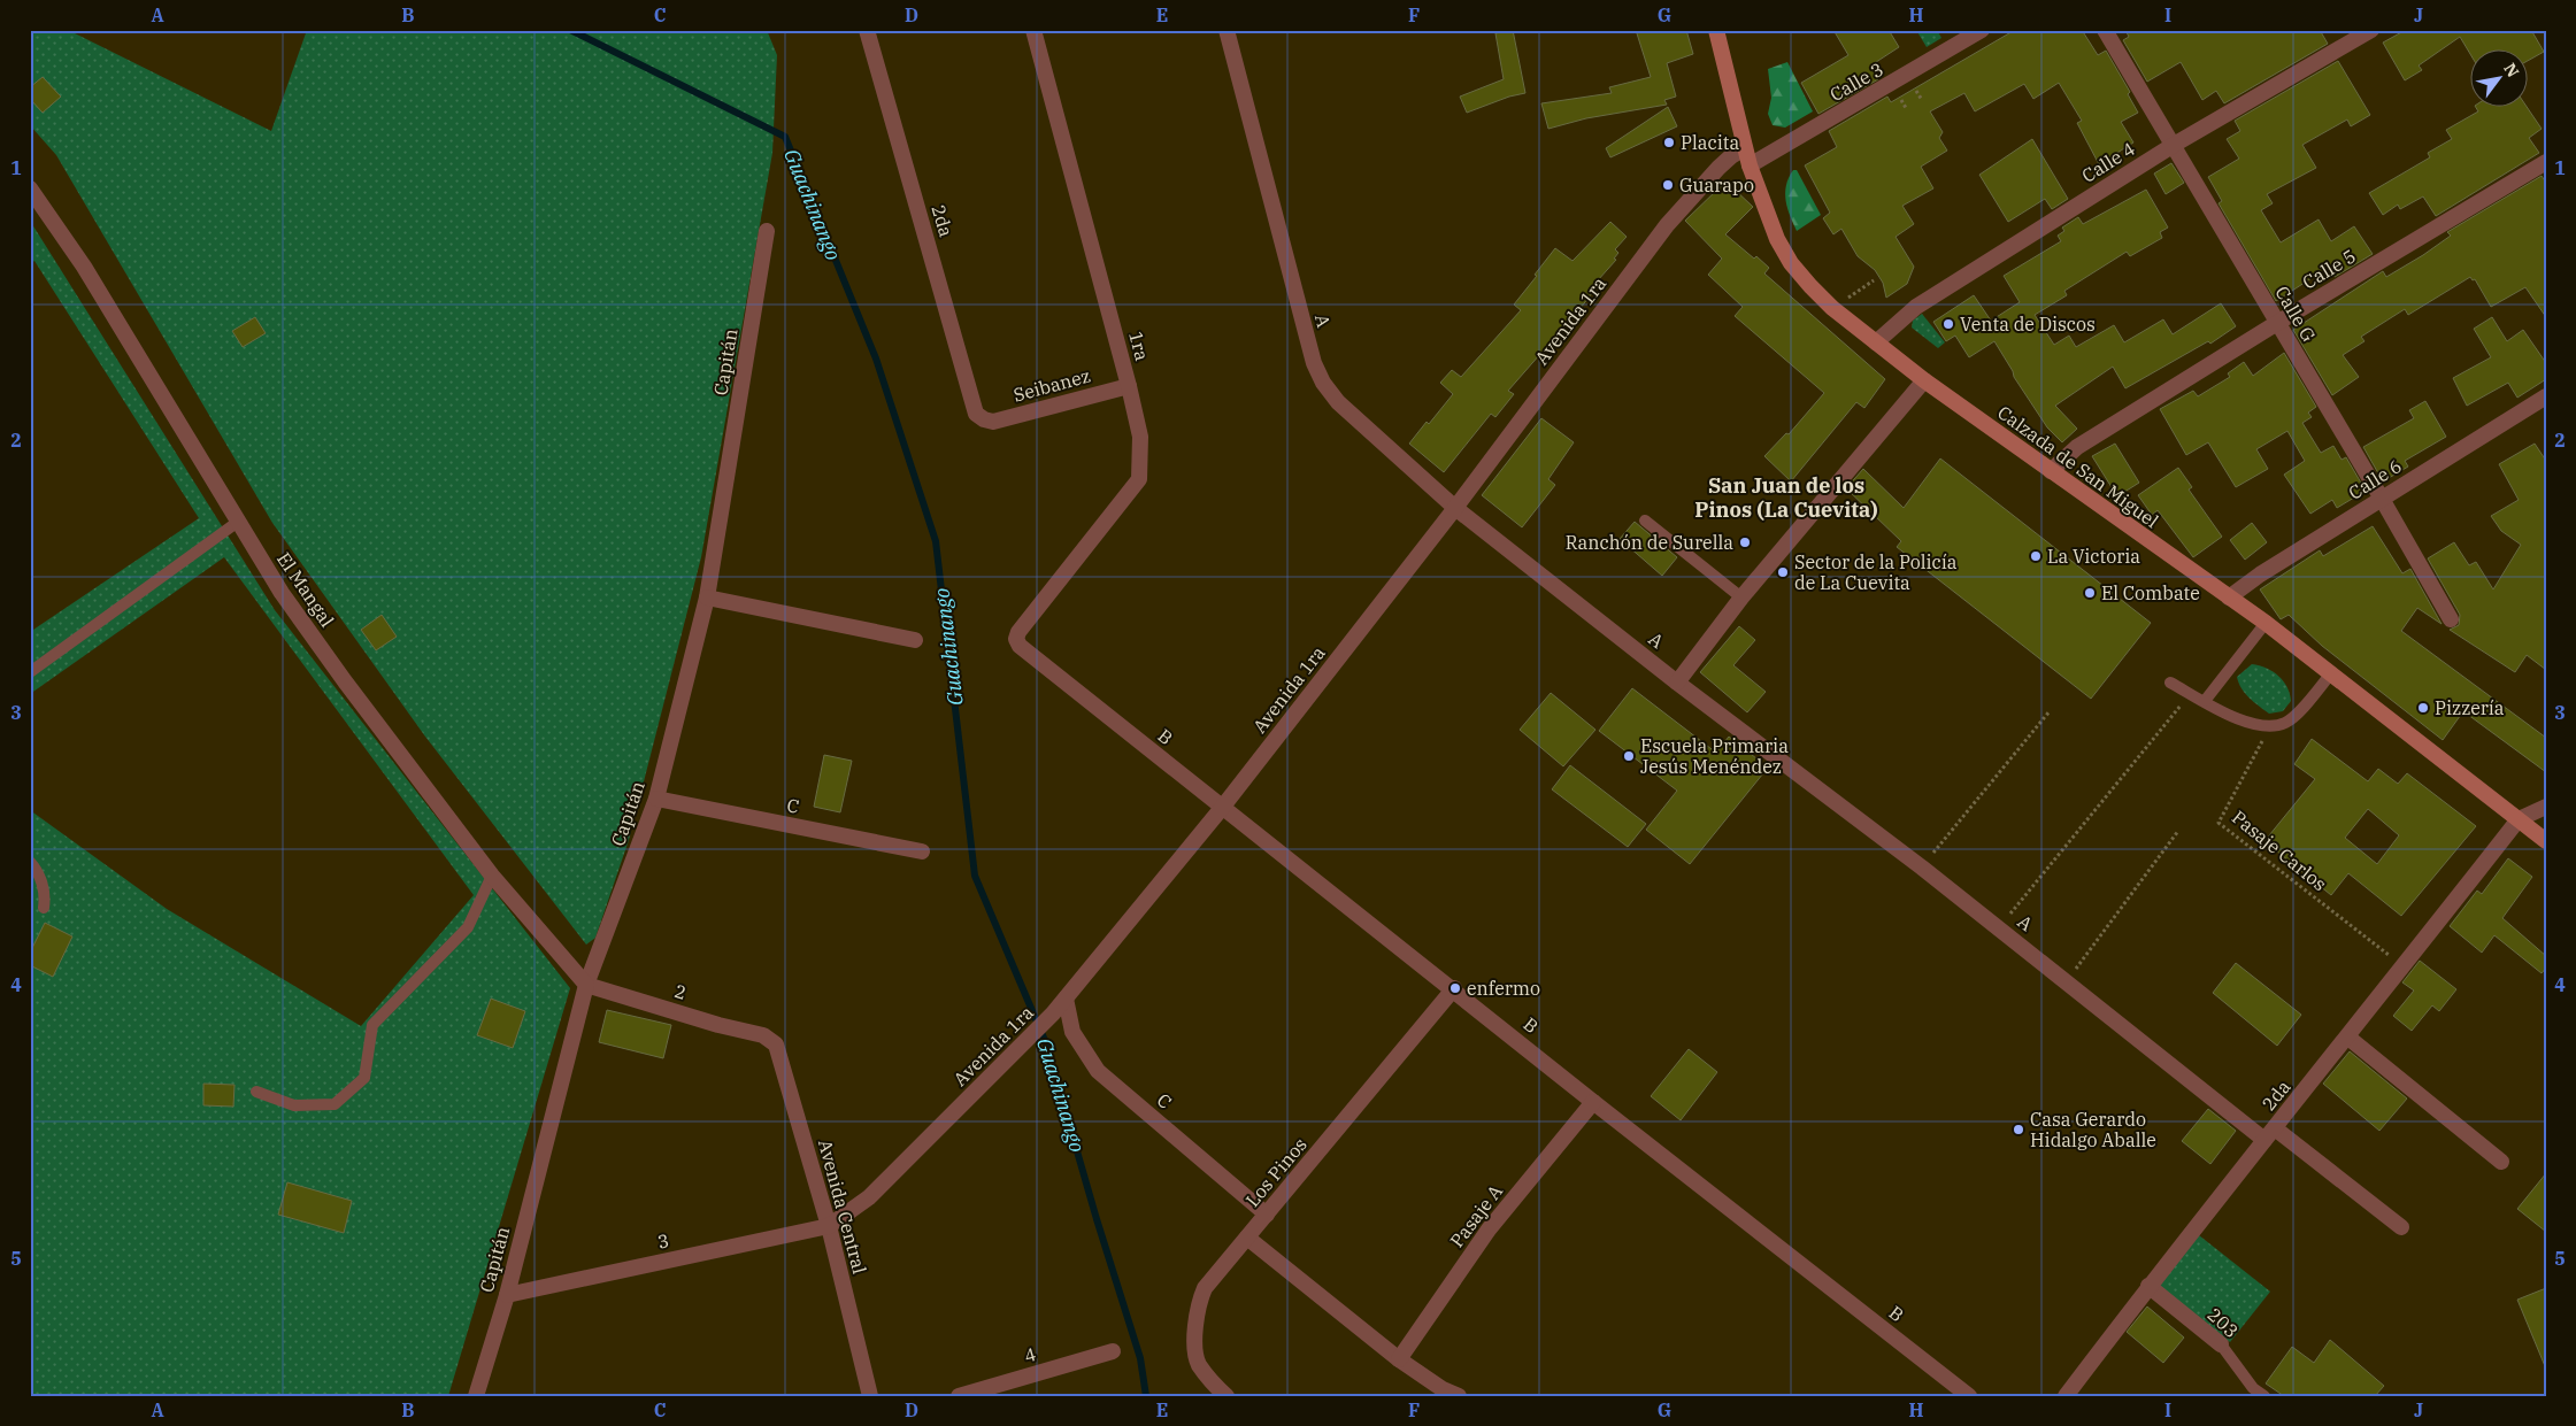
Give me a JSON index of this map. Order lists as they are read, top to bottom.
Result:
{
  "streets": {
    "main road": ["Calzada de San Miguel"],
    "street": [
      "Calle 3",
      "Calle 4",
      "2da",
      "Calle 5",
      "Calle G",
      "A",
      "Avenida 1ra",
      "1ra",
      "Capitán",
      "Seibanez",
      "Calle 6",
      "El Mangal",
      "B",
      "C",
      "2",
      "Los Pinos",
      "Avenida Central",
      "Pasaje A",
      "3",
      "203",
      "4"
    ],
    "path": ["Pasaje Carlos"]
  },
  "crossings": [
    ["Calle 3", "Calzada de San Miguel"],
    ["Calle 4", "Calle G"],
    ["Calle 4", "Calzada de San Miguel"],
    ["2da", "A"],
    ["2da", "Seibanez"],
    ["2da", "Calzada de San Miguel"],
    ["2da", "Pasaje Carlos"],
    ["2da", "203"],
    ["Calle 5", "Calle G"],
    ["Calle 5", "Calzada de San Miguel"],
    ["Calle G", "Calle 6"],
    ["A", "Avenida 1ra"],
    ["Avenida 1ra", "Calzada de San Miguel"],
    ["Avenida 1ra", "B"],
    ["Avenida 1ra", "C"],
    ["Avenida 1ra", "Avenida Central"],
    ["Avenida 1ra", "3"],
    ["1ra", "Seibanez"],
    ["1ra", "B"],
    ["Capitán", "El Mangal"],
    ["Capitán", "C"],
    ["Capitán", "2"],
    ["Capitán", "3"],
    ["Calzada de San Miguel", "Calle 6"],
    ["El Mangal", "2"],
    ["B", "Los Pinos"],
    ["B", "Pasaje A"],
    ["C", "Los Pinos"],
    ["2", "Avenida Central"],
    ["Avenida Central", "3"]
  ],
  "districts": ["San Juan de los Pinos (La Cuevita)"],
  "water": ["Guachinango"],
  "places": [
    "Placita",
    "Guarapo",
    "Venta de Discos",
    "Ranchón de Surella",
    "La Victoria",
    "Sector de la Policía de La Cuevita",
    "El Combate",
    "Pizzería",
    "Escuela Primaria Jesús Menéndez",
    "enfermo",
    "Casa Gerardo Hidalgo Aballe"
  ],
  "north": "top right",
  "grid": {
    "columns": [
      "A",
      "B",
      "C",
      "D",
      "E",
      "F",
      "G",
      "H",
      "I",
      "J"
    ],
    "rows": [
      "1",
      "2",
      "3",
      "4",
      "5"
    ]
  }
}
